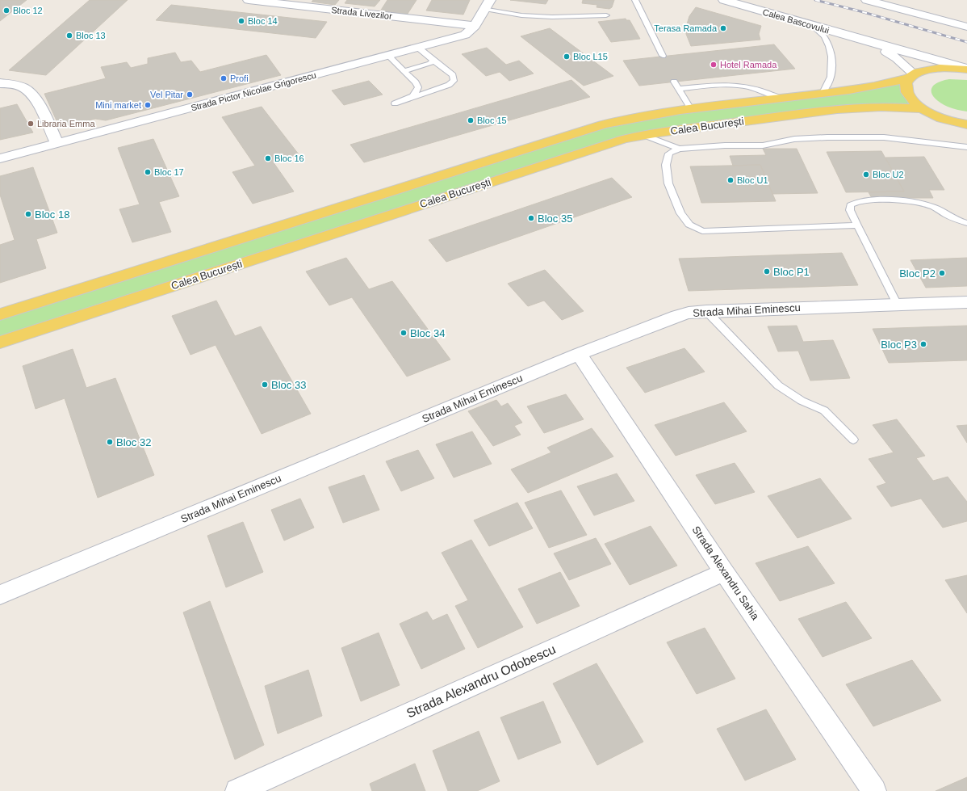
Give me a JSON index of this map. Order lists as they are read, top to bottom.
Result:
{
  "streets": {
    "main road": ["Calea București"],
    "street": [
      "Strada Livezilor",
      "Calea Bascovului",
      "Strada Pictor Nicolae Grigorescu",
      "Strada Mihai Eminescu",
      "Strada Alexandru Sahia",
      "Strada Alexandru Odobescu"
    ]
  },
  "crossings": [
    ["Strada Livezilor", "Strada Pictor Nicolae Grigorescu"],
    ["Calea Bascovului", "Calea București"],
    ["Strada Mihai Eminescu", "Strada Alexandru Sahia"],
    ["Strada Alexandru Sahia", "Strada Alexandru Odobescu"]
  ],
  "places": [
    "Bloc 12",
    "Bloc 14",
    "Terasa Ramada",
    "Bloc 13",
    "Bloc L15",
    "Hotel Ramada",
    "Profi",
    "Vel Pitar",
    "Mini market",
    "Bloc 15",
    "Libraria Emma",
    "Bloc 16",
    "Bloc 17",
    "Bloc U2",
    "Bloc U1",
    "Bloc 18",
    "Bloc 35",
    "Bloc P1",
    "Bloc P2",
    "Bloc 34",
    "Bloc P3",
    "Bloc 33",
    "Bloc 32"
  ]
}
